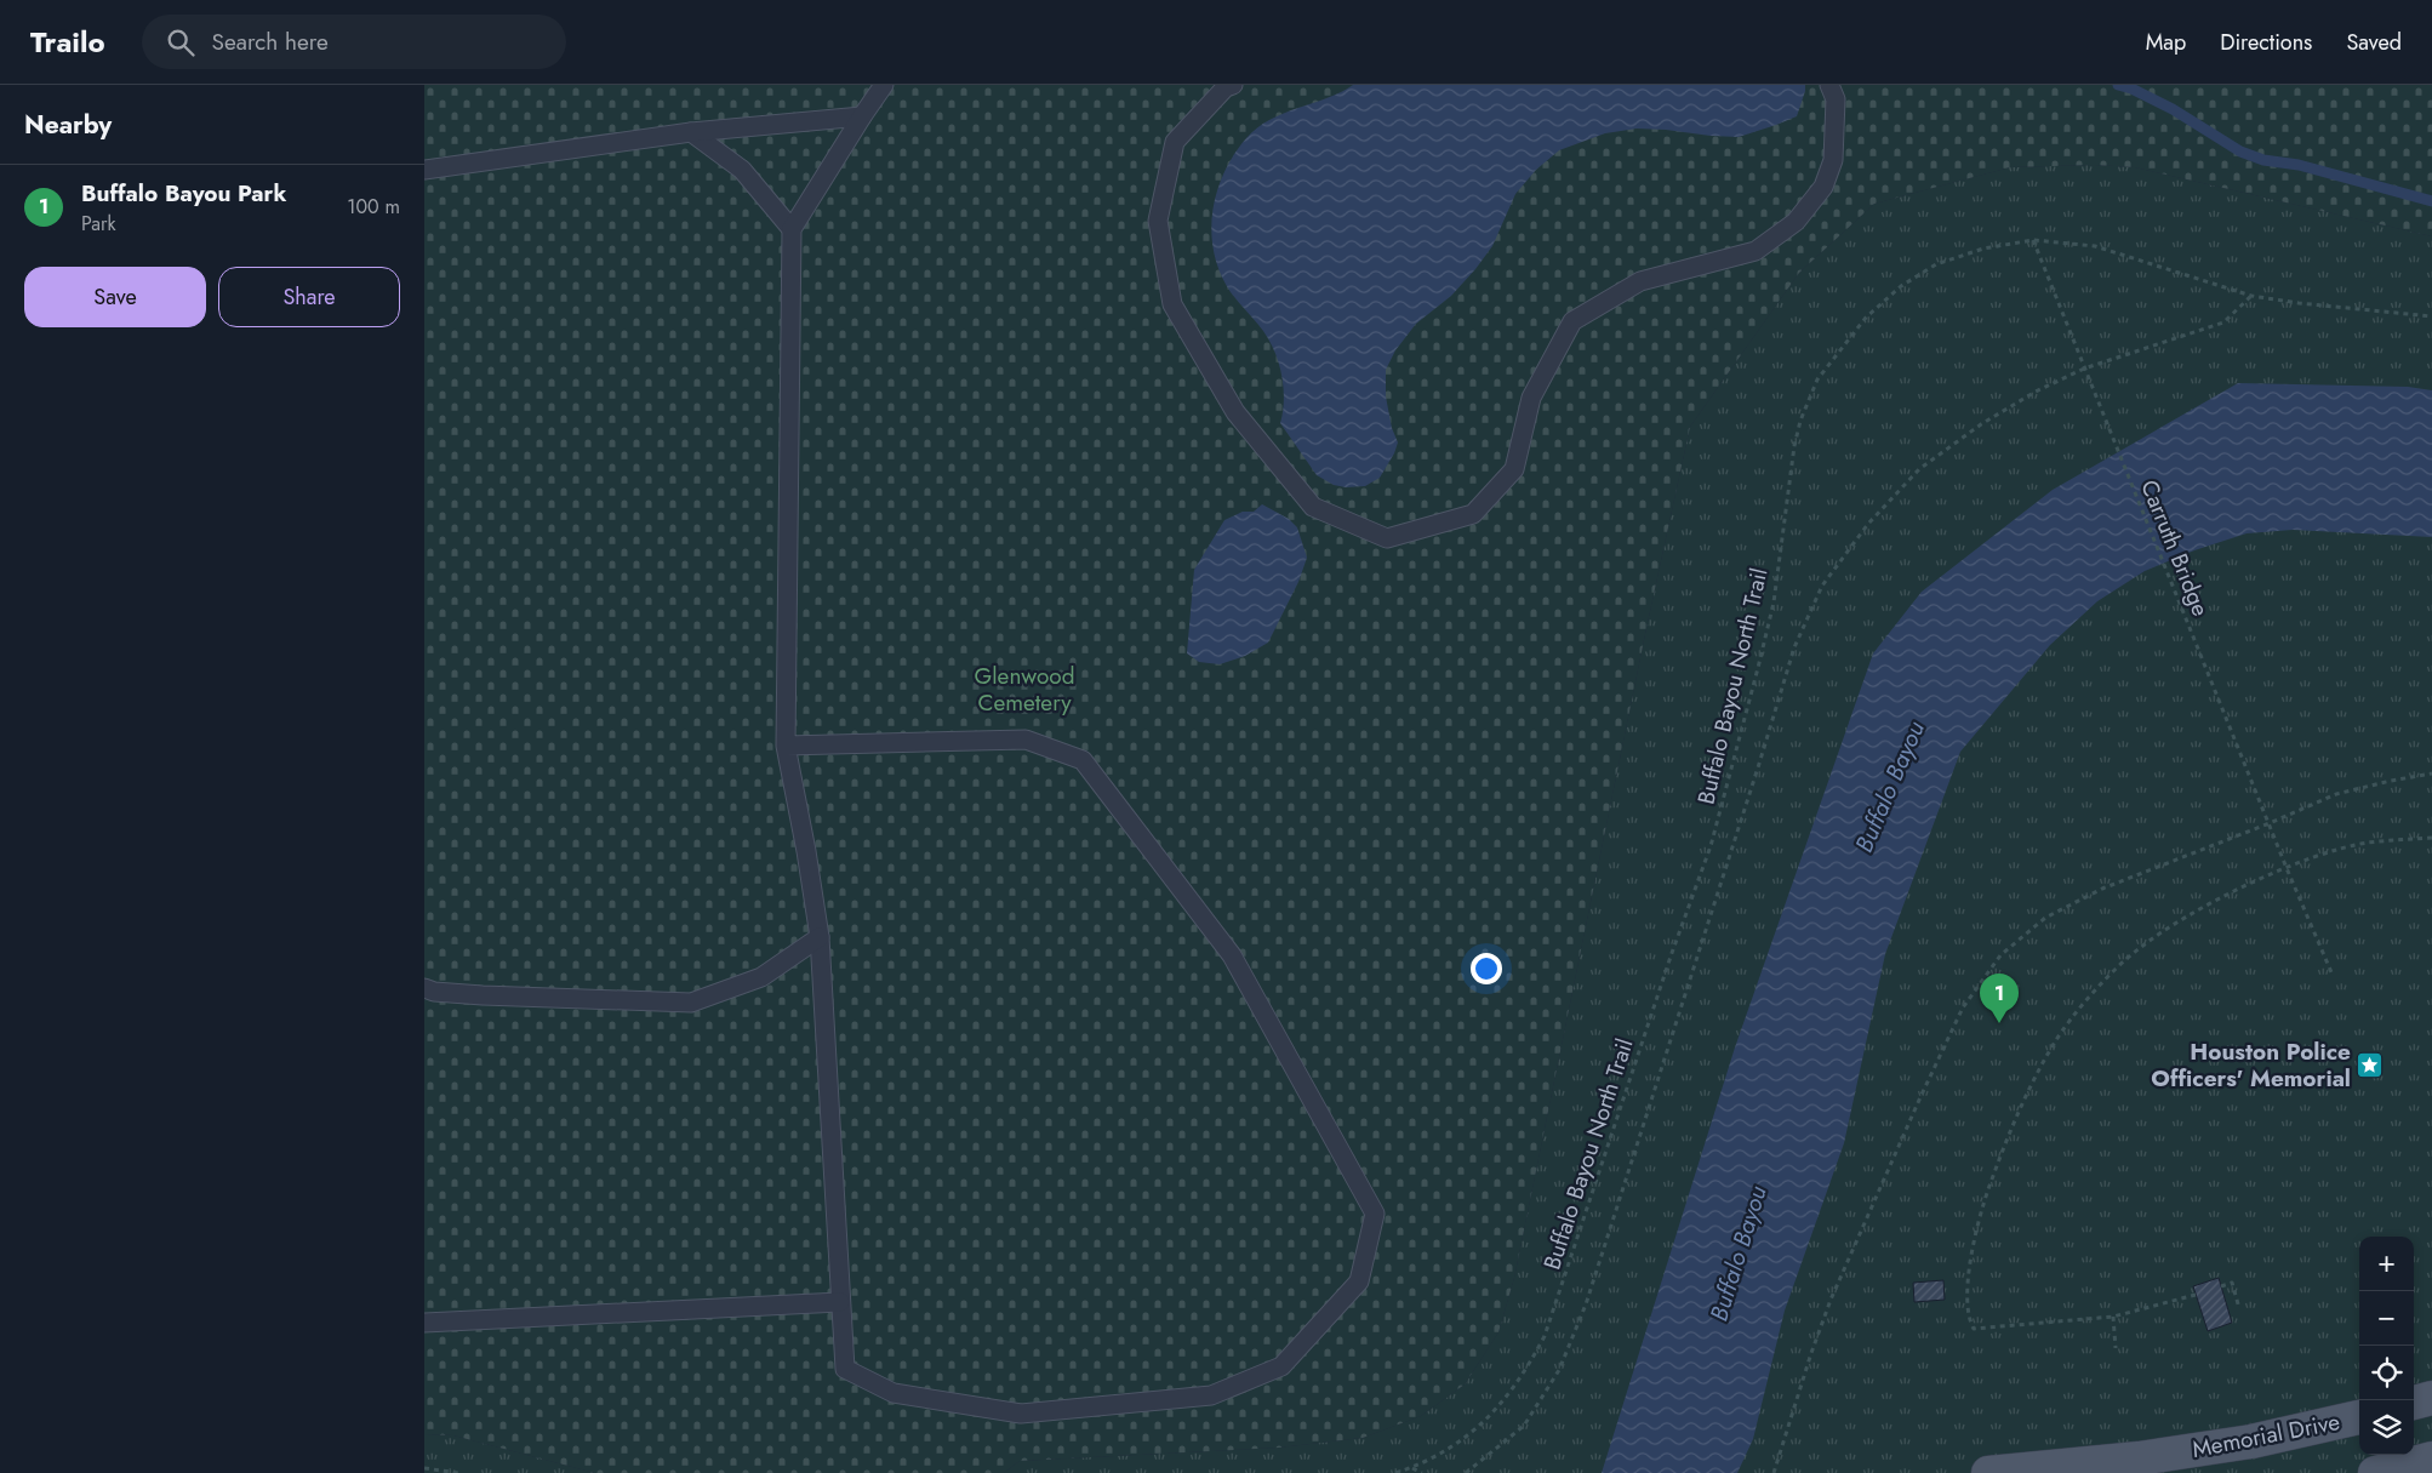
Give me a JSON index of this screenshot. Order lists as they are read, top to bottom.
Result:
{
  "streets": {
    "main road": ["Memorial Drive"],
    "path": ["Carruth Bridge", "Buffalo Bayou North Trail"]
  },
  "crossings": [
    ["Carruth Bridge", "Buffalo Bayou North Trail"]
  ],
  "water": ["Buffalo Bayou"],
  "parks": ["Glenwood Cemetery"],
  "places": {
    "place": ["Houston Police Officers' Memorial"]
  },
  "page": {
    "header": "Trailo",
    "search": "Search here",
    "nav": ["Map", "Directions", "Saved"],
    "heading": "Nearby",
    "list": [
      {
        "mark": "1",
        "name": "Buffalo Bayou Park",
        "note": "Park",
        "value": "100 m"
      }
    ],
    "buttons": ["Save", "Share"],
    "pins": "1",
    "map_buttons": ["+", "−"]
  }
}
